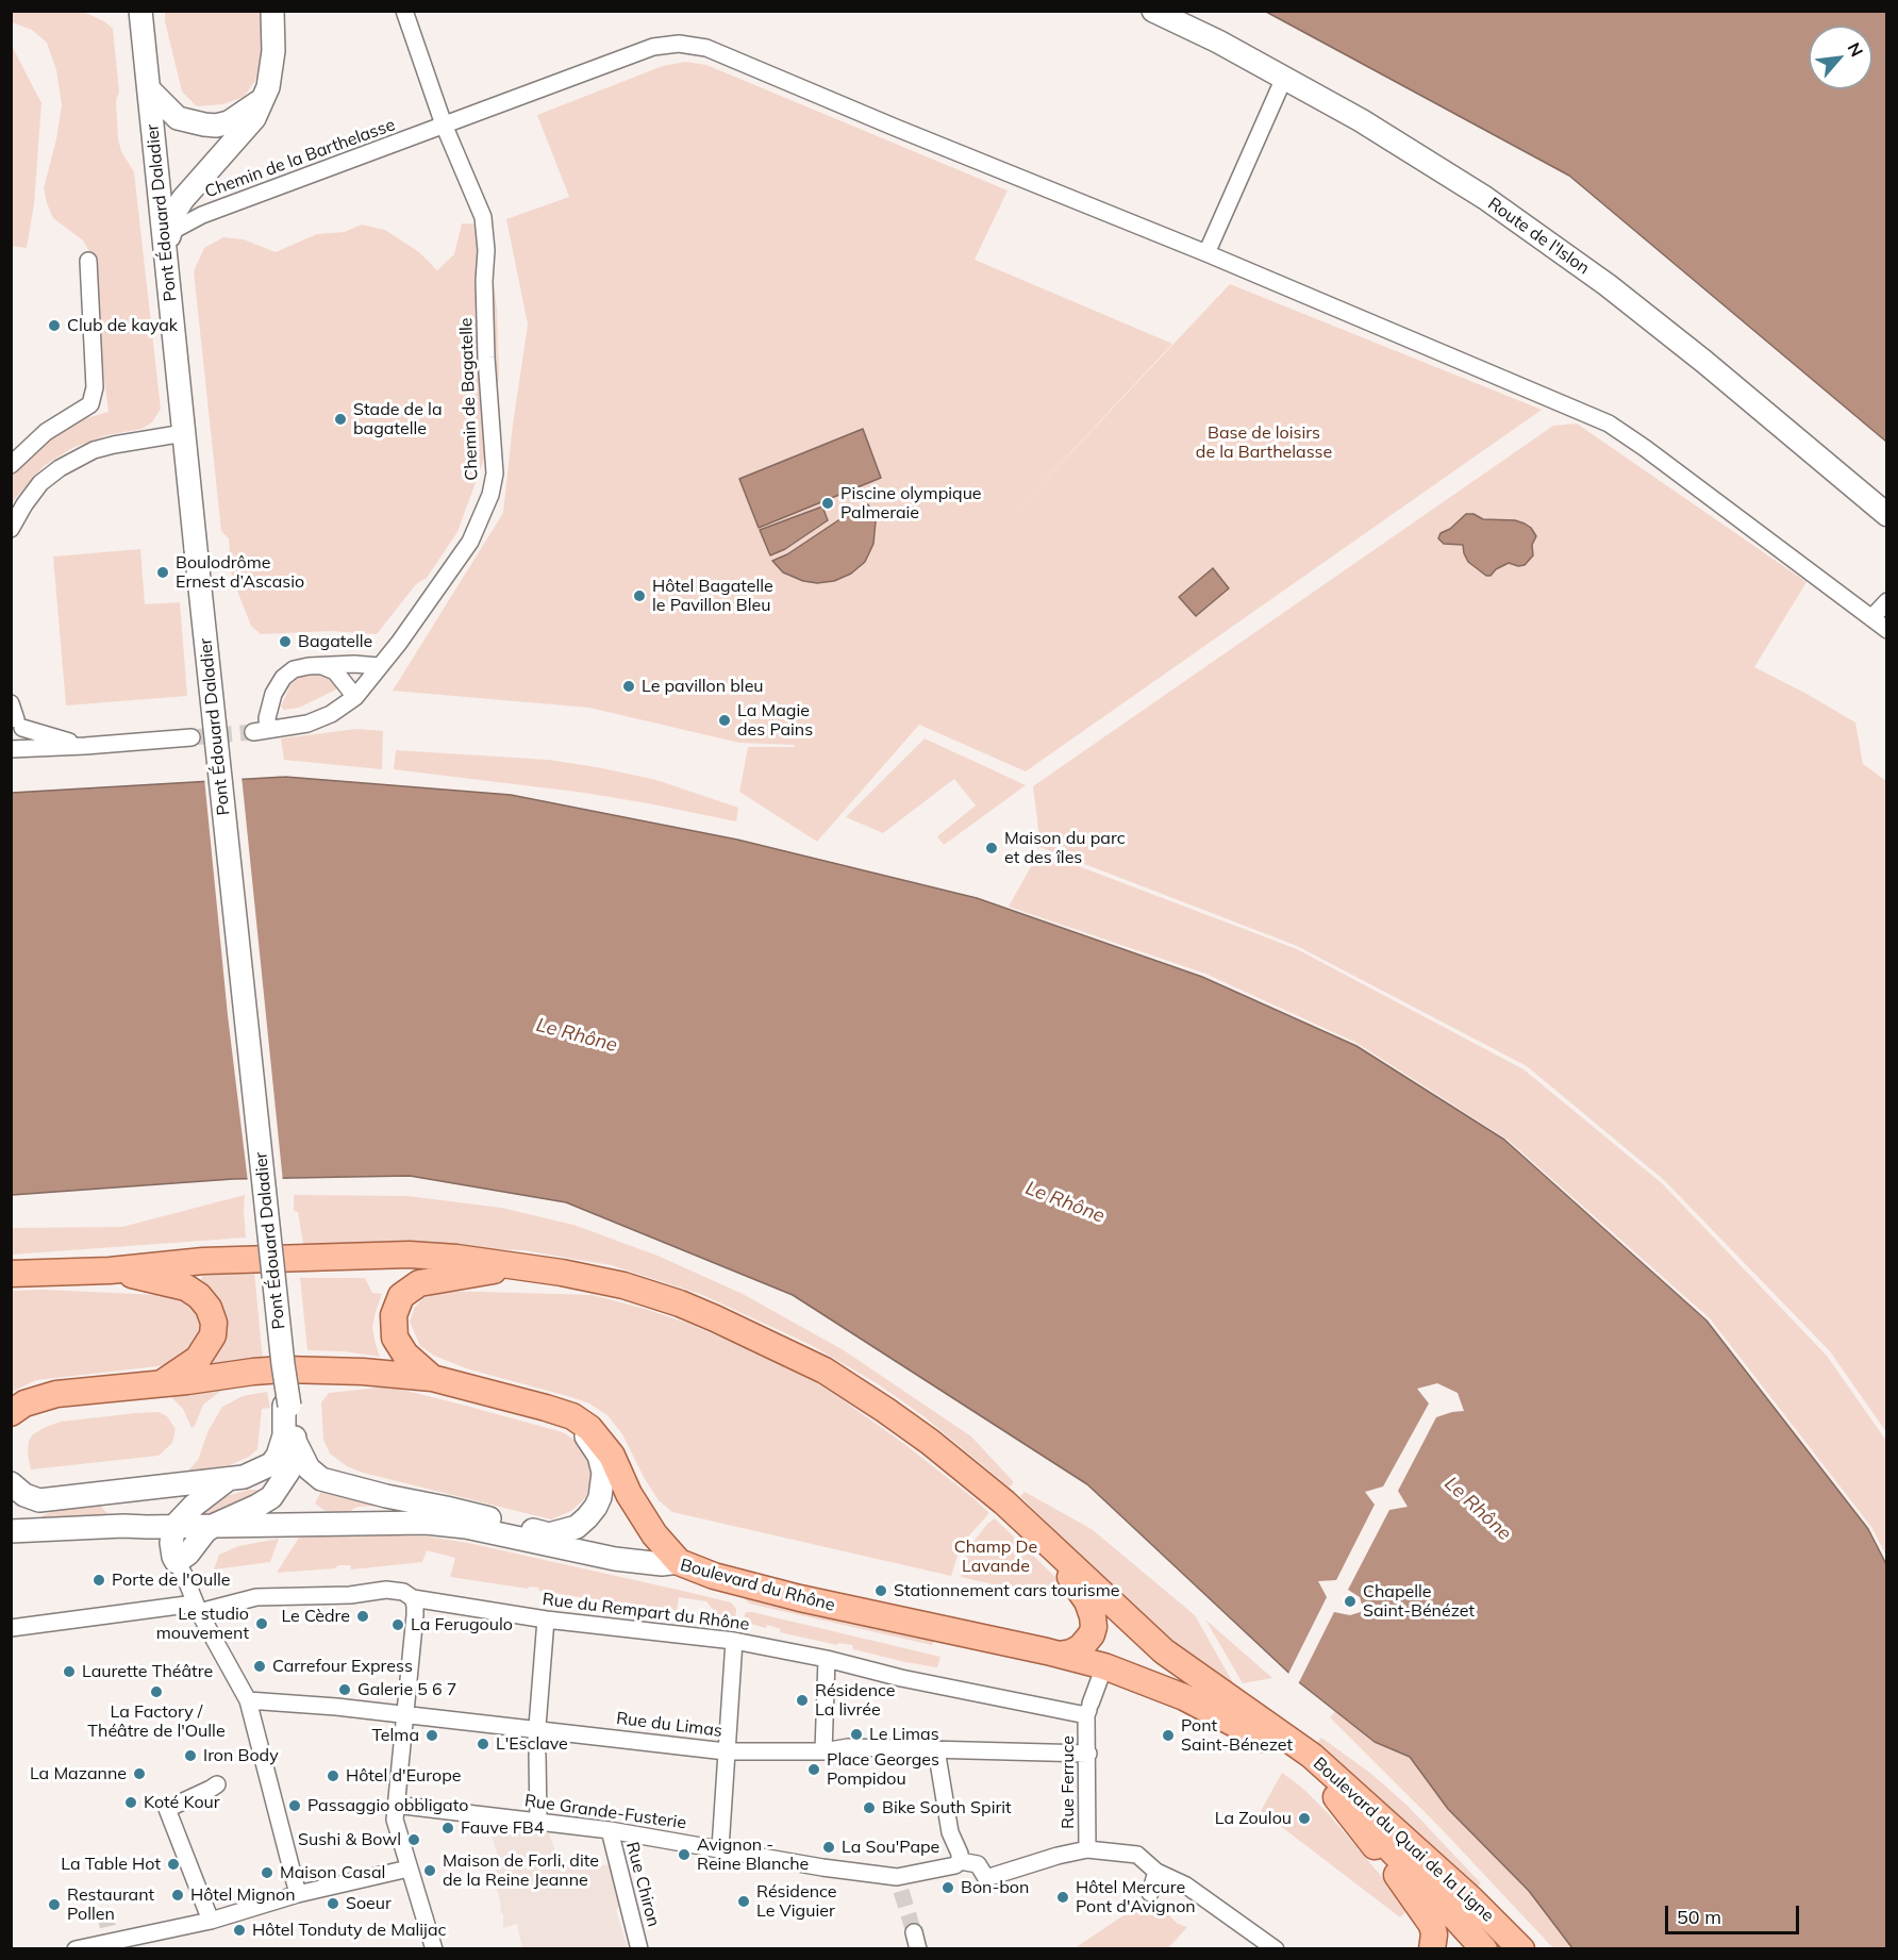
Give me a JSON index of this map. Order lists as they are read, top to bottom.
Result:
{
  "streets": {
    "main road": [
      "Pont Édouard Daladier",
      "Route de l'Islon",
      "Boulevard du Rhône",
      "Boulevard du Quai de la Ligne"
    ],
    "street": [
      "Chemin de la Barthelasse",
      "Chemin de Bagatelle",
      "Rue du Rempart du Rhône",
      "Rue du Limas",
      "Rue Ferruce",
      "Rue Grande-Fusterie",
      "Rue Chiron"
    ]
  },
  "crossings": [
    ["Chemin de la Barthelasse", "Pont Édouard Daladier"],
    ["Chemin de la Barthelasse", "Chemin de Bagatelle"],
    ["Pont Édouard Daladier", "Boulevard du Rhône"],
    ["Boulevard du Rhône", "Boulevard du Quai de la Ligne"],
    ["Rue du Rempart du Rhône", "Rue Ferruce"],
    ["Rue du Limas", "Rue Ferruce"],
    ["Rue Ferruce", "Rue Grande-Fusterie"],
    ["Rue Grande-Fusterie", "Rue Chiron"]
  ],
  "water": ["Le Rhône"],
  "parks": ["Base de loisirs de la Barthelasse", "Champ De Lavande"],
  "places": [
    "Club de kayak",
    "Stade de la bagatelle",
    "Piscine olympique Palmeraie",
    "Boulodrôme Ernest d’Ascasio",
    "Hôtel Bagatelle le Pavillon Bleu",
    "Bagatelle",
    "Le pavillon bleu",
    "La Magie des Pains",
    "Maison du parc et des îles",
    "Porte de l'Oulle",
    "Stationnement cars tourisme",
    "Chapelle Saint-Bénézet",
    "Le Cèdre",
    "Le studio mouvement",
    "La Ferugoulo",
    "Carrefour Express",
    "Laurette Théâtre",
    "Galerie 5 6 7",
    "La Factory / Théâtre de l'Oulle",
    "Résidence La livrée",
    "Le Limas",
    "Telma",
    "Pont Saint-Bénezet",
    "L'Esclave",
    "Iron Body",
    "Place Georges Pompidou",
    "La Mazanne",
    "Hôtel d'Europe",
    "Koté Kour",
    "Passaggio obbligato",
    "Bike South Spirit",
    "La Zoulou",
    "Fauve FB4",
    "Sushi & Bowl",
    "La Sou'Pape",
    "Avignon - Reine Blanche",
    "La Table Hot",
    "Maison de Forli, dite de la Reine Jeanne",
    "Maison Casal",
    "Bon-bon",
    "Hôtel Mignon",
    "Hôtel Mercure Pont d'Avignon",
    "Résidence Le Viguier",
    "Soeur",
    "Restaurant Pollen",
    "Hôtel Tonduty de Malijac"
  ],
  "scale_bar": "50 m",
  "north": "top right"
}
